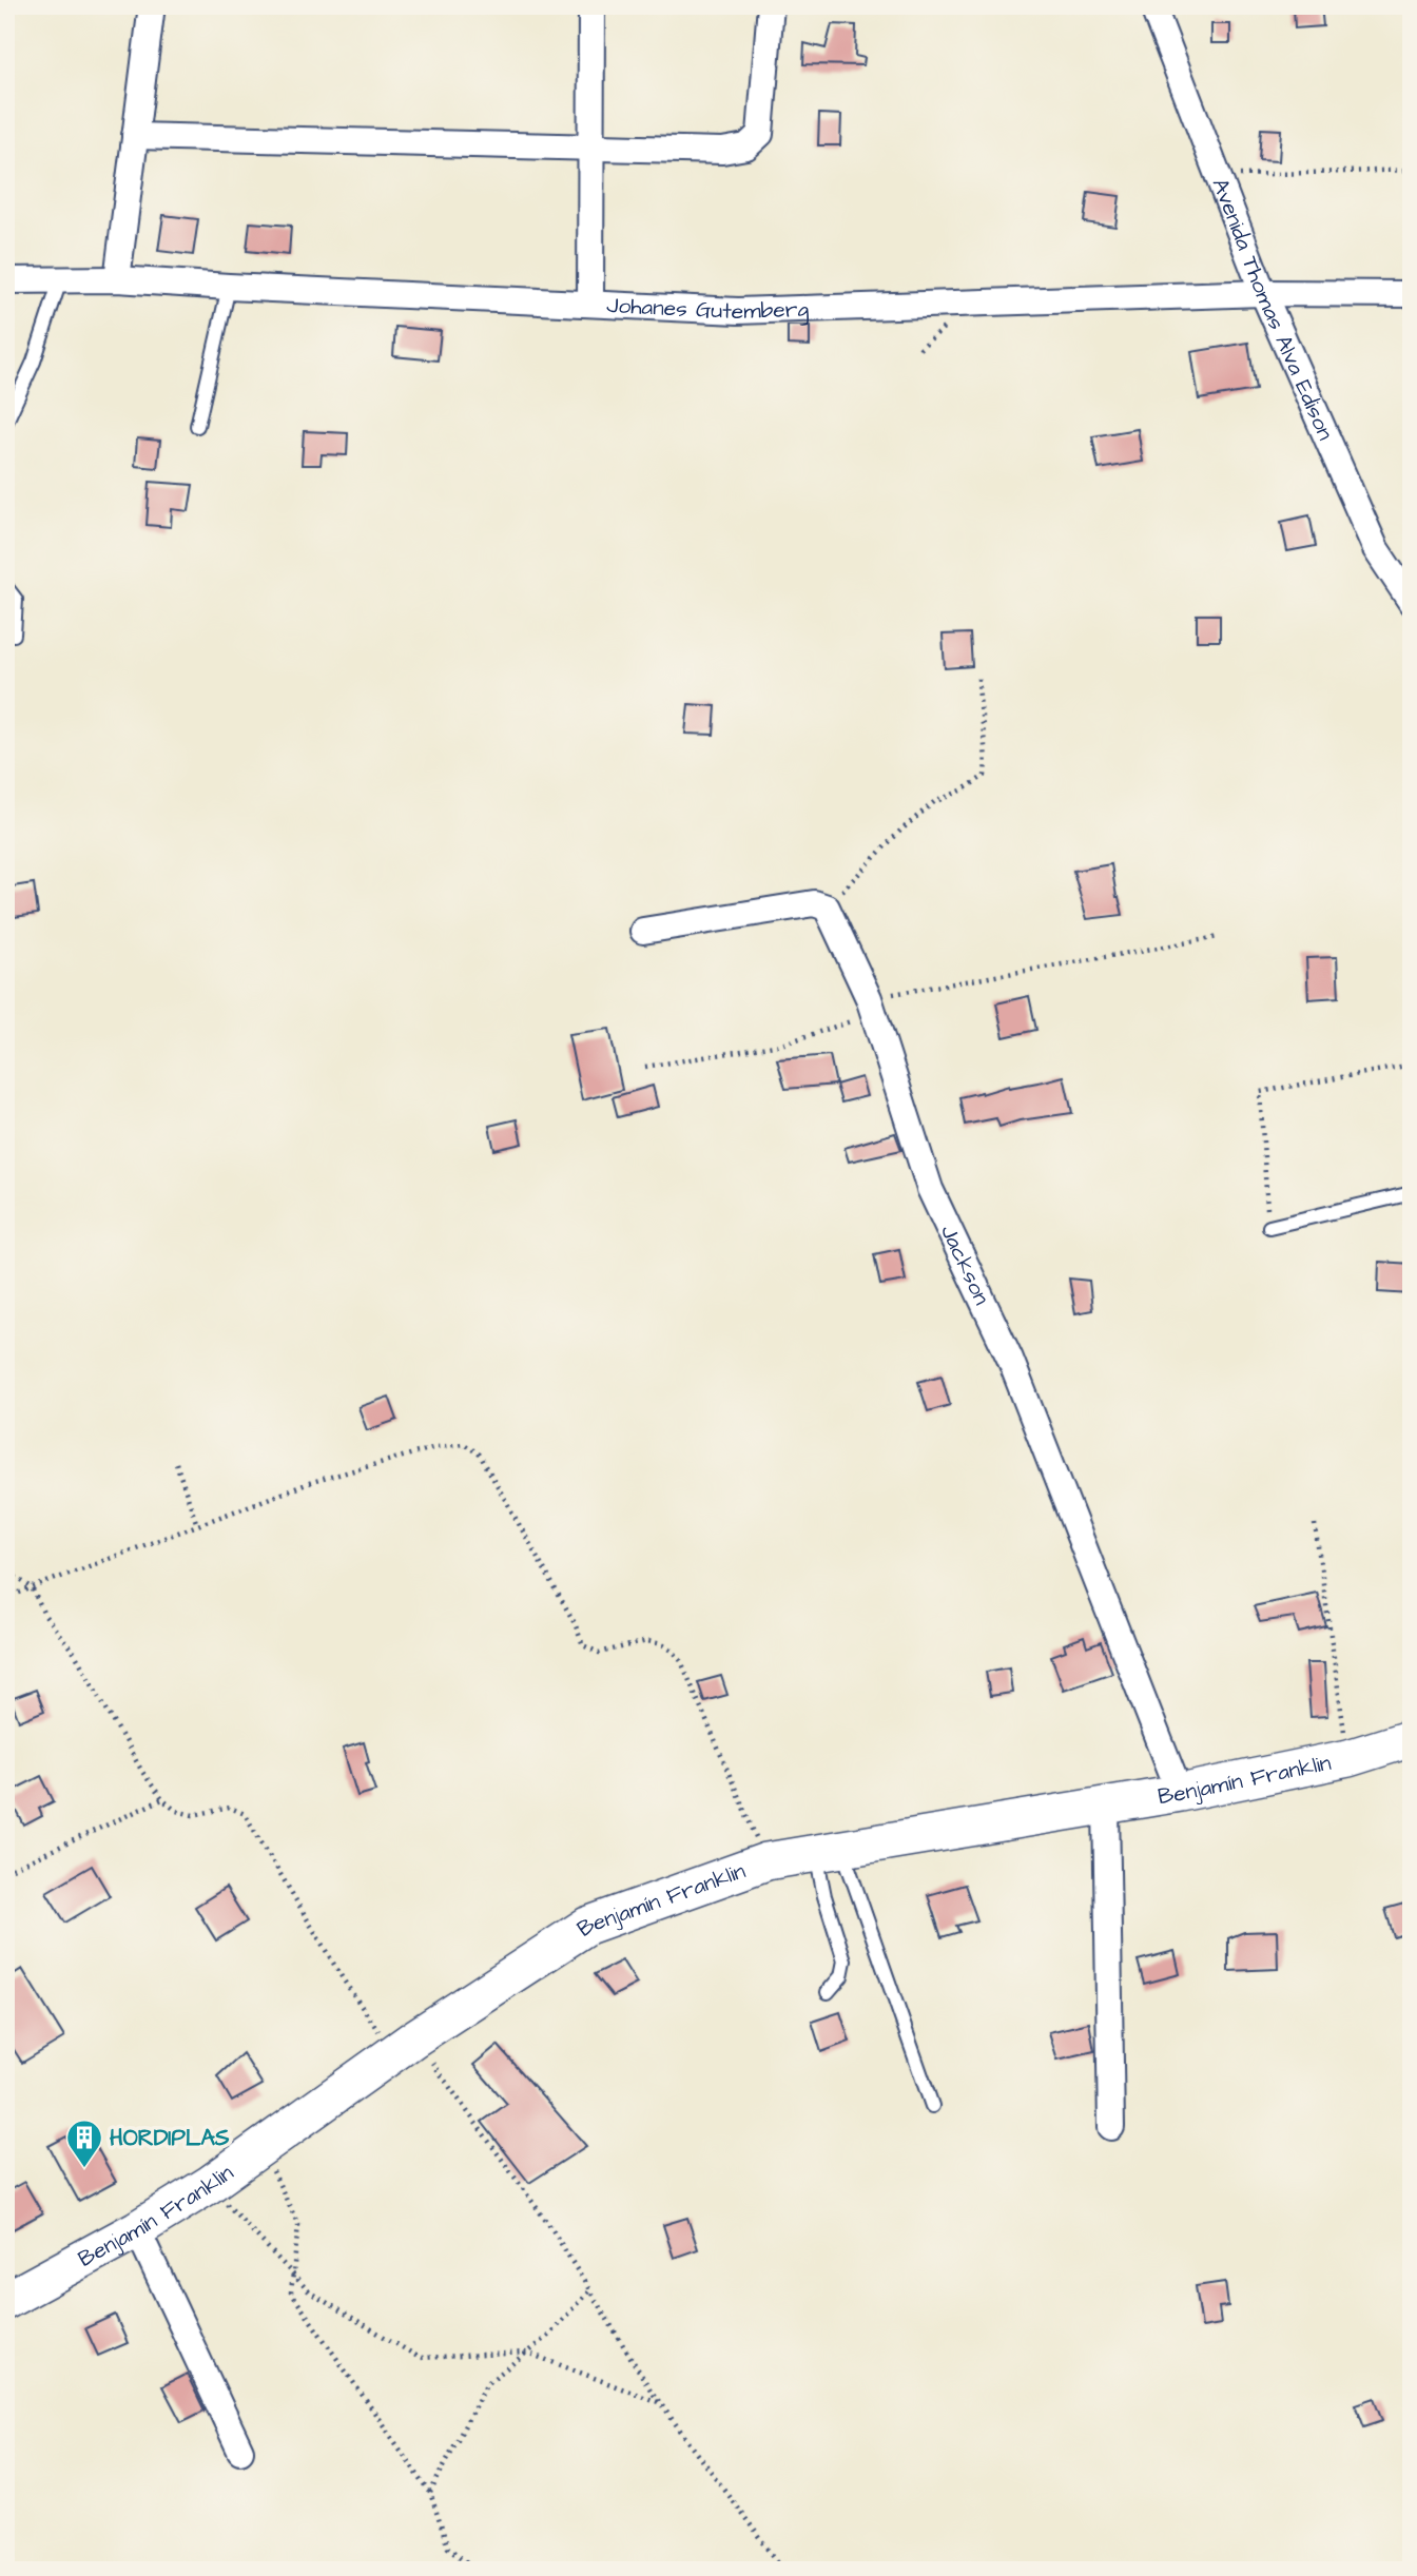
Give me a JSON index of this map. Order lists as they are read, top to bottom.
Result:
{
  "streets": {
    "street": [
      "Johanes Gutemberg",
      "Avenida Thomas Alva Edison",
      "Jackson",
      "Benjamín Franklin"
    ]
  },
  "crossings": [
    ["Johanes Gutemberg", "Avenida Thomas Alva Edison"],
    ["Jackson", "Benjamín Franklin"]
  ],
  "places": {
    "building": ["HORDIPLAS"]
  }
}
